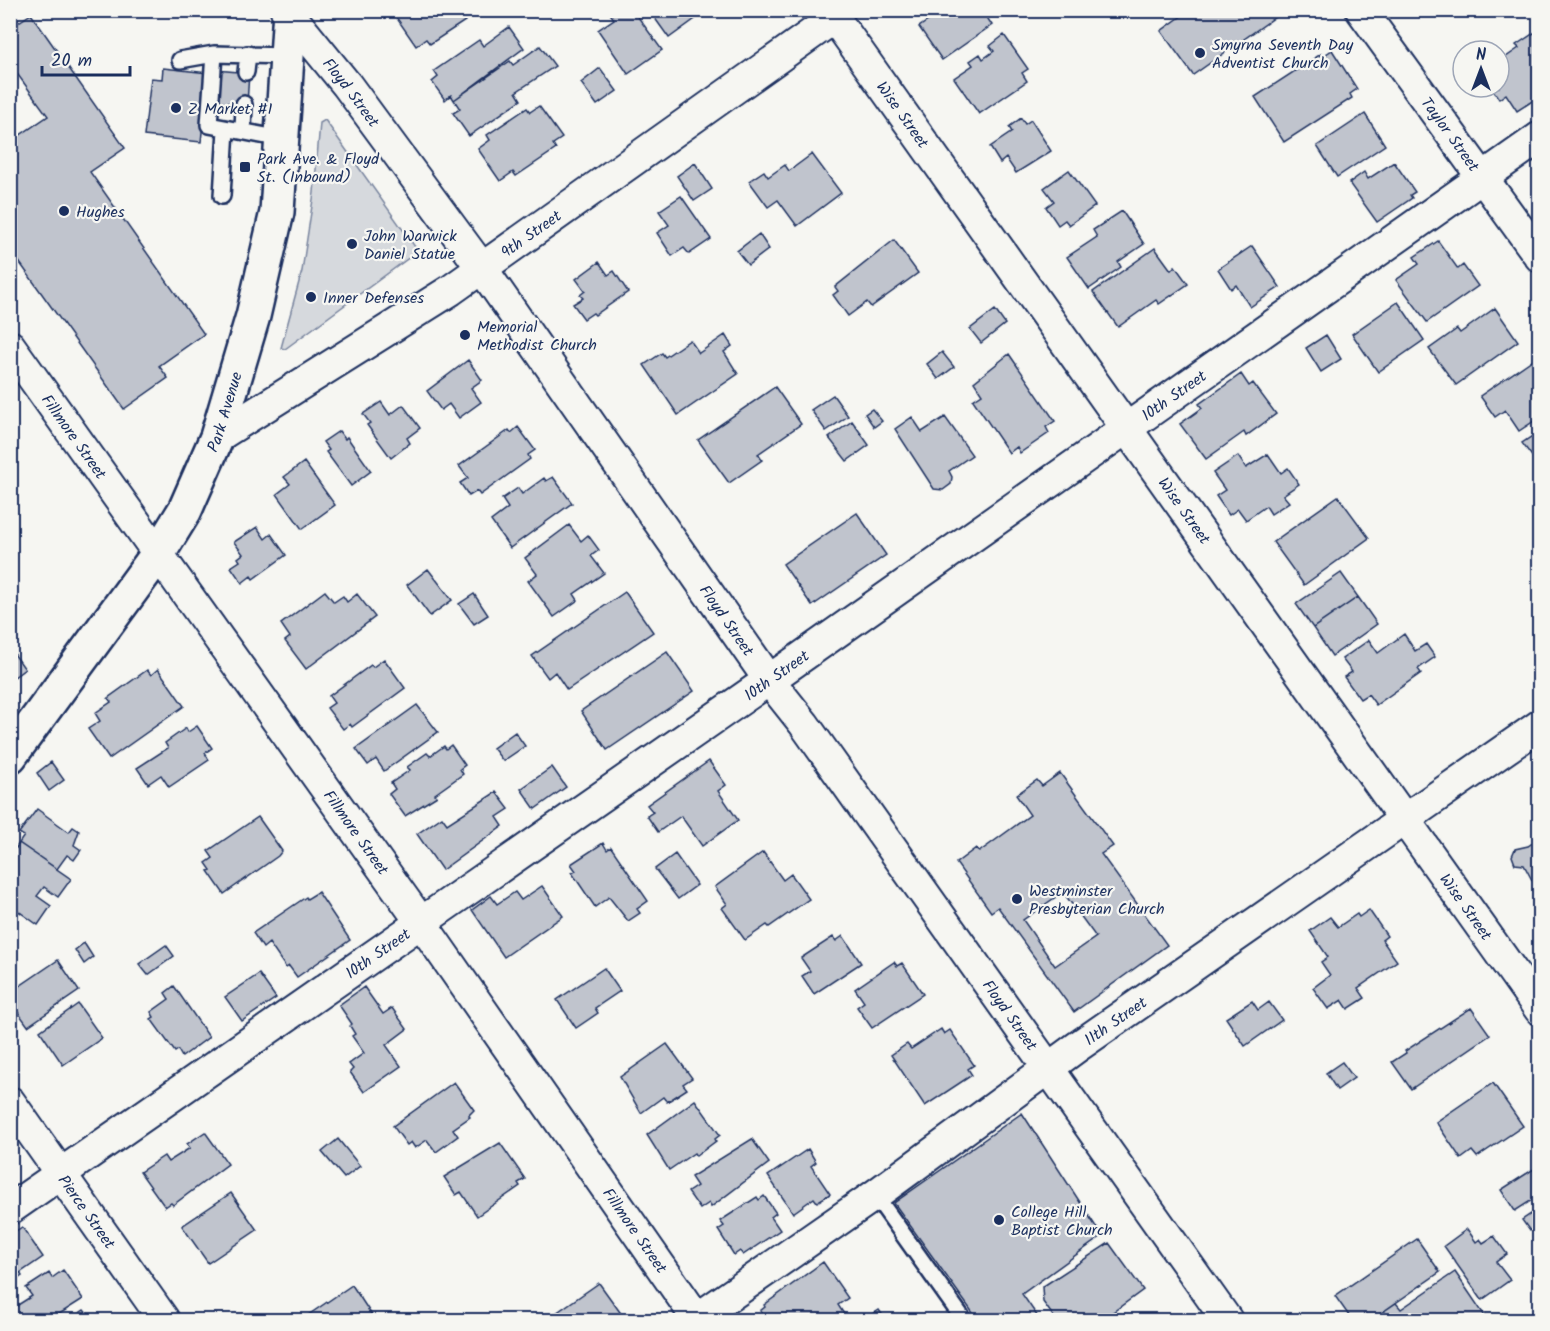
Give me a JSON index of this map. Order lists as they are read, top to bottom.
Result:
{
  "streets": {
    "main road": ["Park Avenue"],
    "street": [
      "Floyd Street",
      "Wise Street",
      "Taylor Street",
      "9th Street",
      "10th Street",
      "Fillmore Street",
      "11th Street",
      "Pierce Street"
    ]
  },
  "crossings": [
    ["Floyd Street", "9th Street"],
    ["Floyd Street", "10th Street"],
    ["Floyd Street", "Park Avenue"],
    ["Floyd Street", "11th Street"],
    ["Wise Street", "9th Street"],
    ["Wise Street", "10th Street"],
    ["Wise Street", "11th Street"],
    ["Taylor Street", "10th Street"],
    ["9th Street", "Park Avenue"],
    ["10th Street", "Fillmore Street"],
    ["10th Street", "Pierce Street"],
    ["Park Avenue", "Fillmore Street"],
    ["Fillmore Street", "11th Street"]
  ],
  "places": {
    "other": [
      "Smyrna Seventh Day Adventist Church",
      "Z Market #1",
      "Hughes",
      "John Warwick Daniel Statue",
      "Inner Defenses",
      "Memorial Methodist Church",
      "Westminster Presbyterian Church",
      "College Hill Baptist Church"
    ],
    "transit": ["Park Ave. & Floyd St. (Inbound)"]
  },
  "scale_bar": "20 m",
  "north": "top"
}
